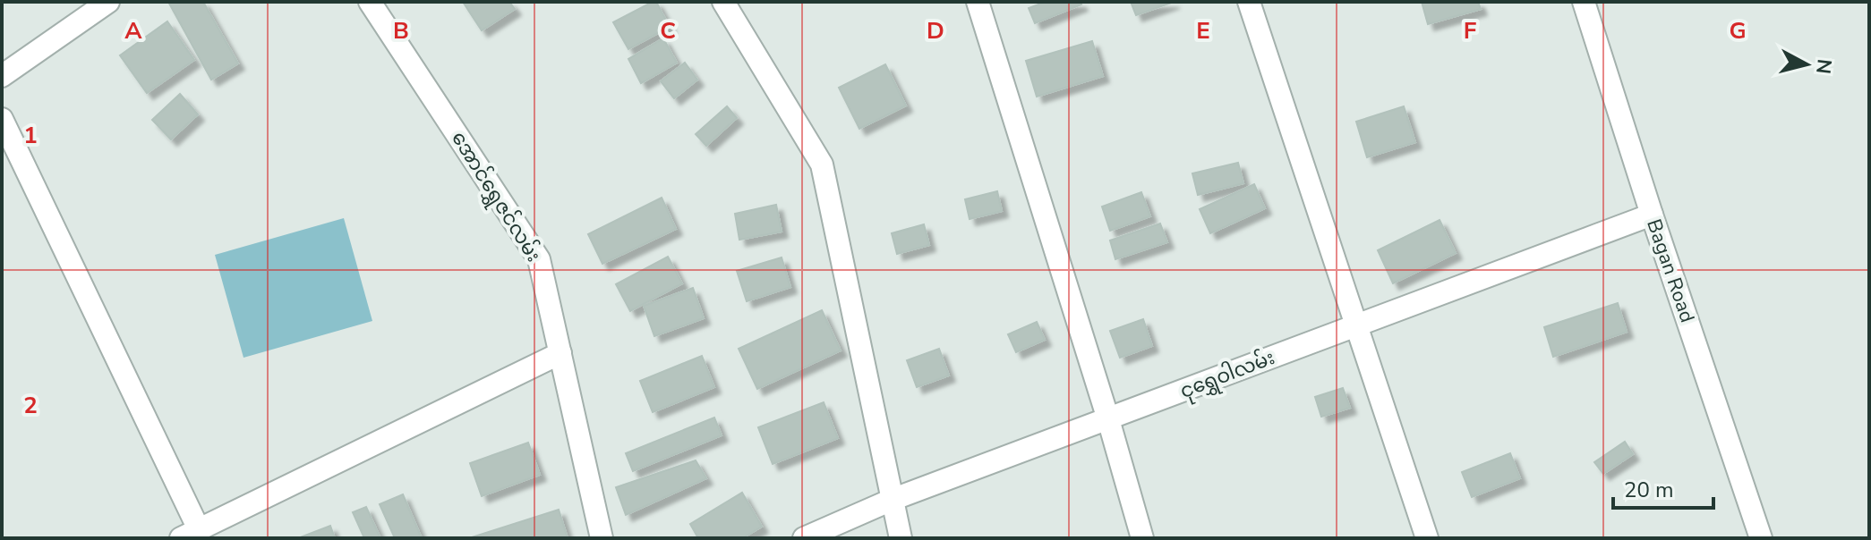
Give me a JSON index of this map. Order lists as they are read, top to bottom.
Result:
{
  "streets": {
    "street": ["အောင်ရွှေဇင်လမ်း", "Bagan Road", "ငုရွှေဝါလမ်း"]
  },
  "crossings": [
    ["Bagan Road", "ငုရွှေဝါလမ်း"]
  ],
  "scale_bar": "20 m",
  "north": "right",
  "grid": {
    "columns": [
      "A",
      "B",
      "C",
      "D",
      "E",
      "F",
      "G"
    ],
    "rows": ["1", "2"]
  }
}
